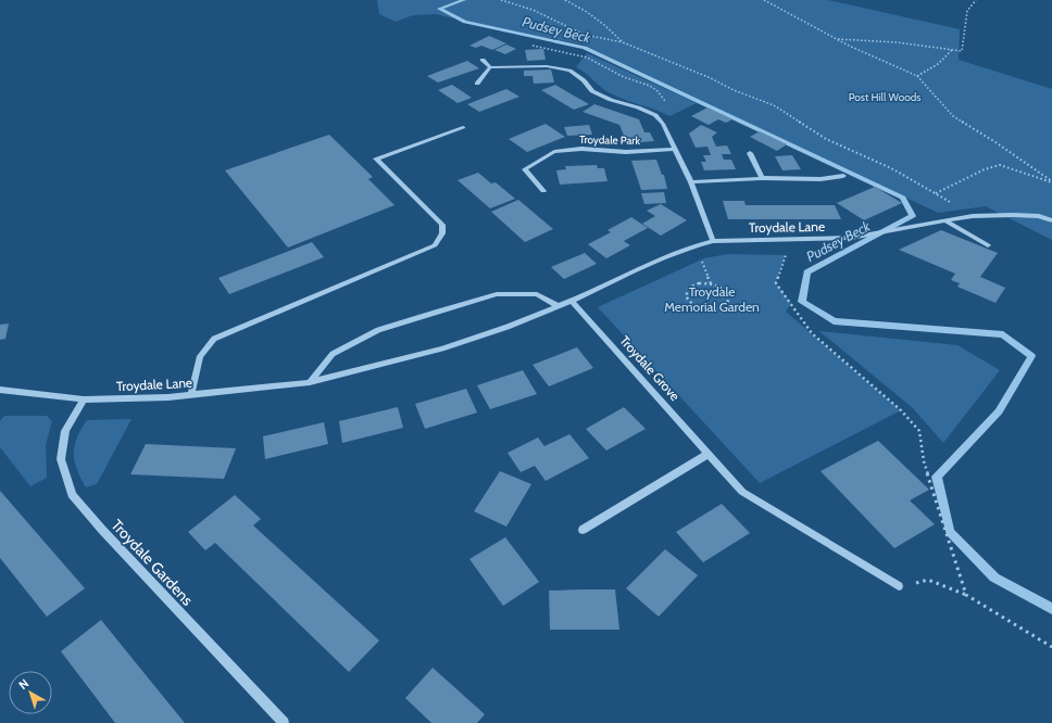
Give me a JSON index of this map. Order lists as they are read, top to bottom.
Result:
{
  "streets": {
    "street": [
      "Troydale Park",
      "Troydale Lane",
      "Troydale Grove",
      "Troydale Gardens"
    ]
  },
  "crossings": [
    ["Troydale Lane", "Troydale Grove"],
    ["Troydale Lane", "Troydale Gardens"]
  ],
  "water": ["Pudsey Beck"],
  "parks": ["Post Hill Woods", "Troydale Memorial Garden"],
  "north": "top left"
}
